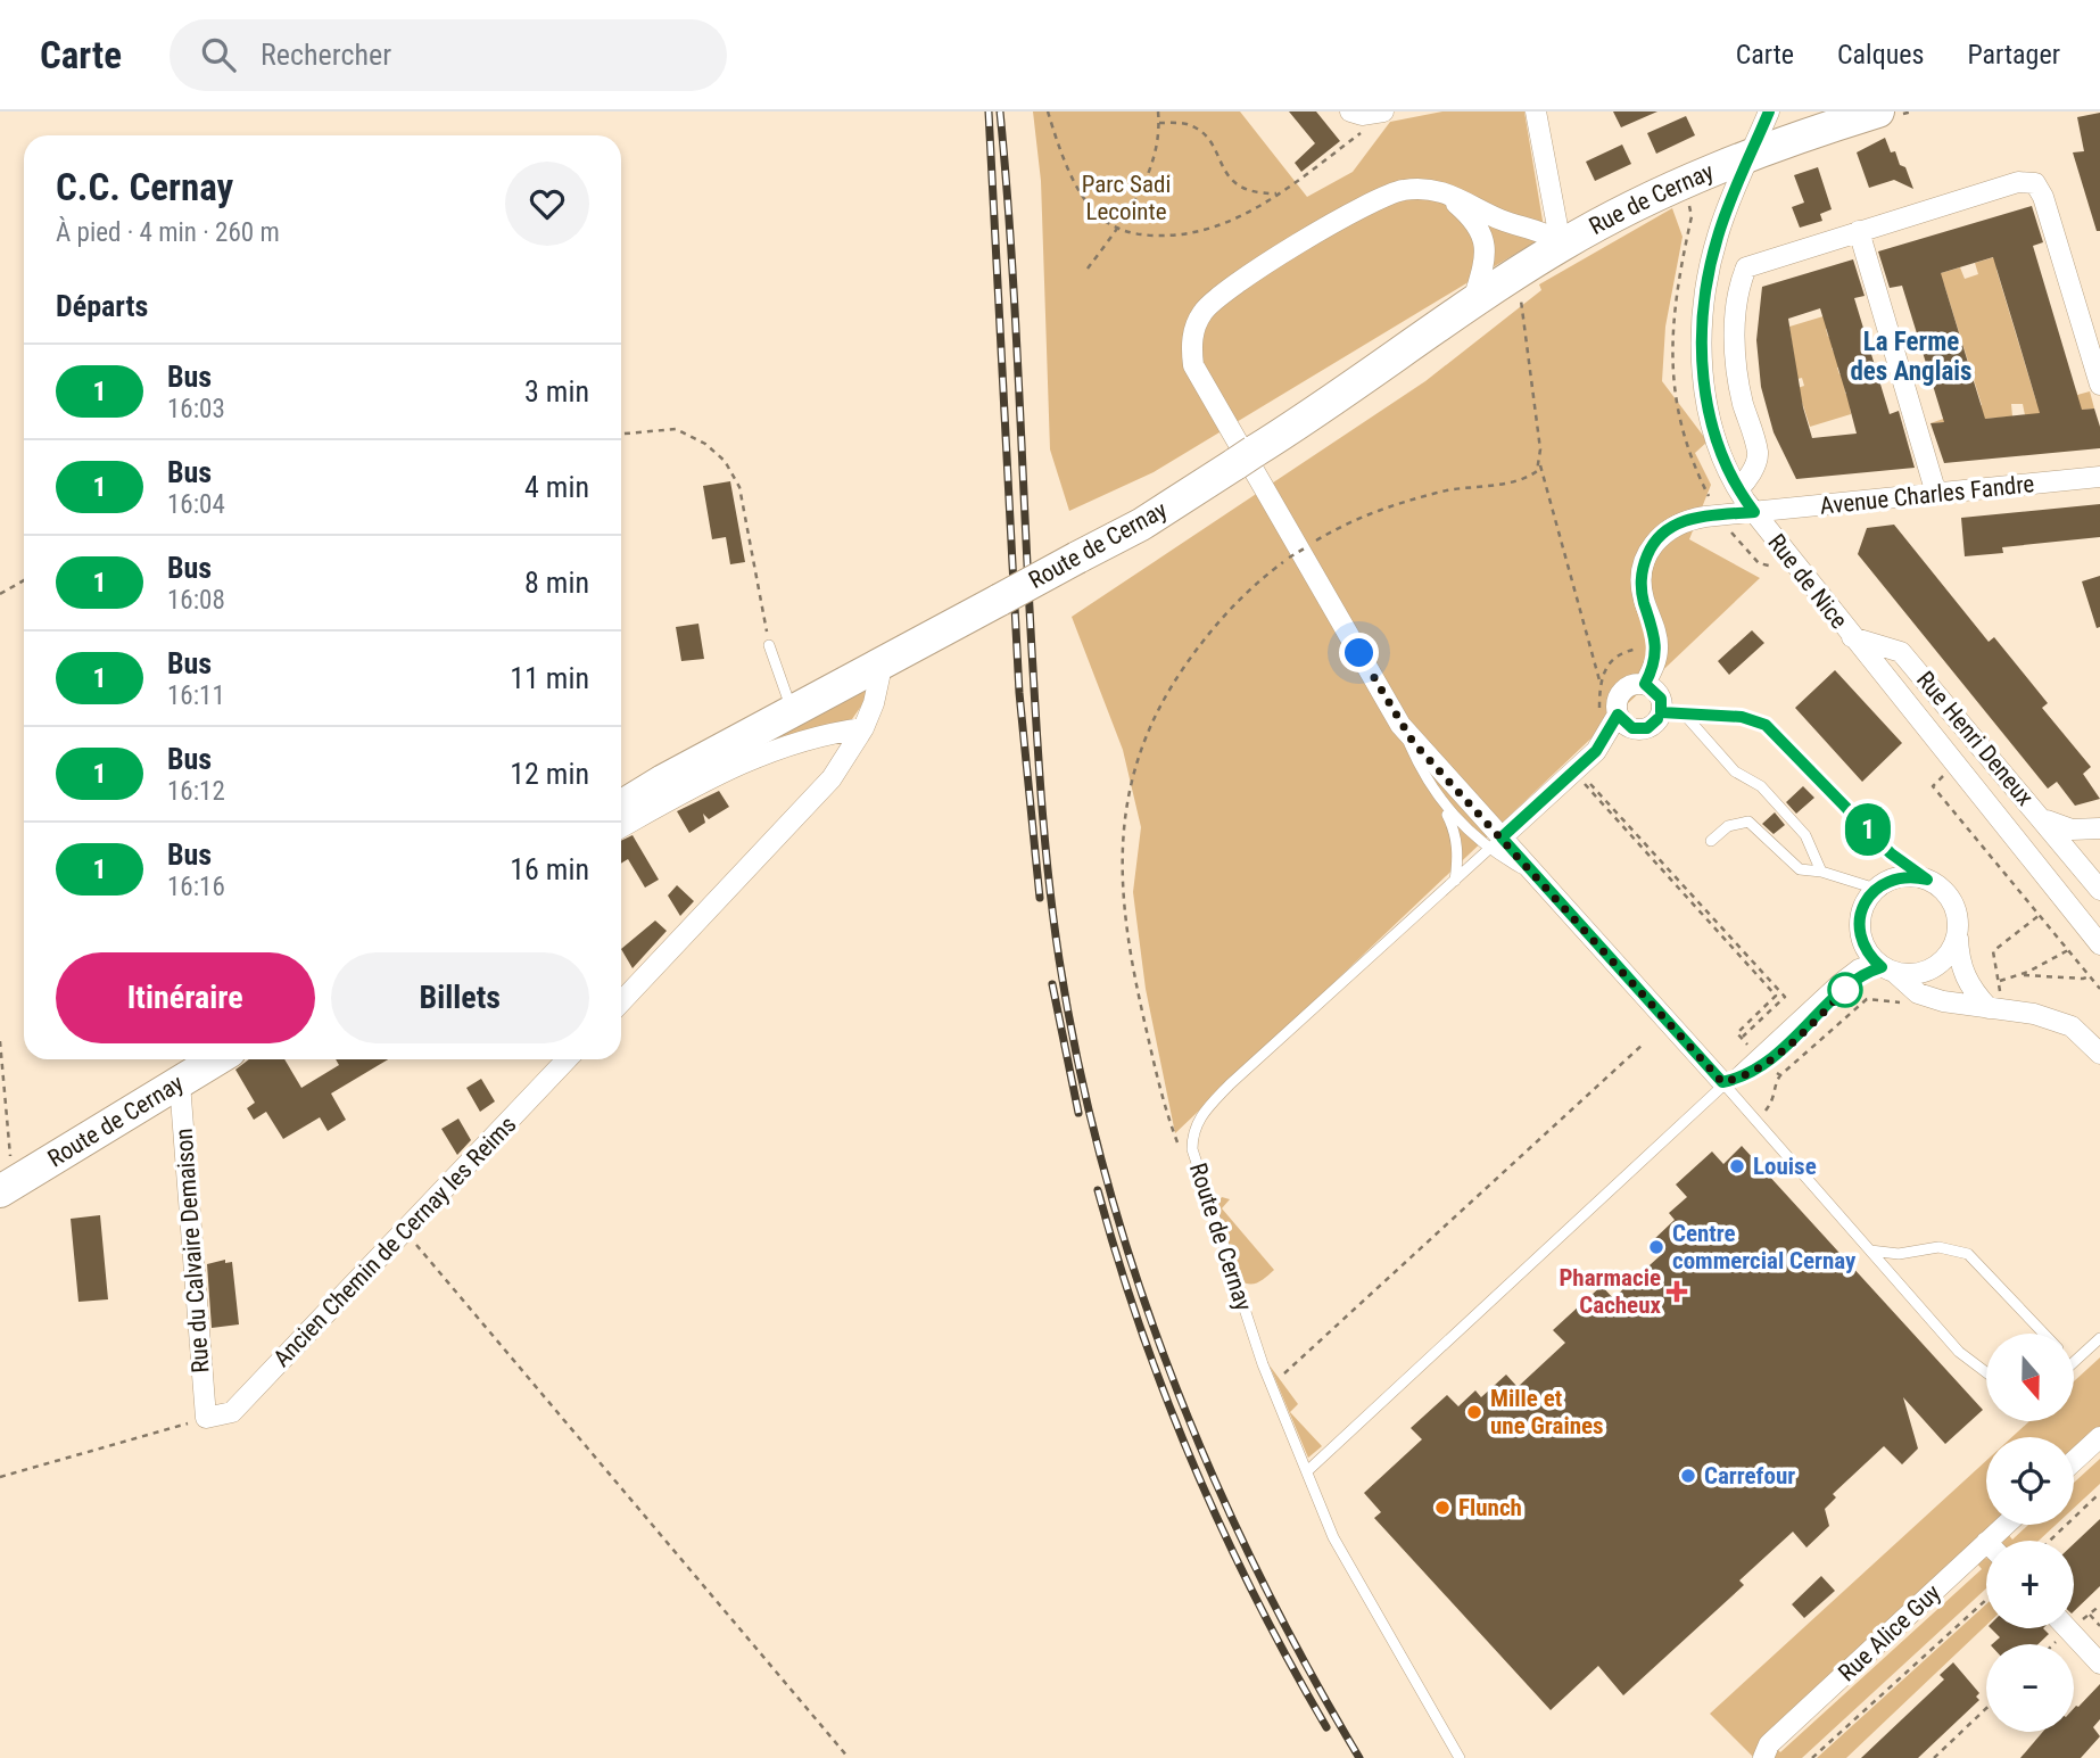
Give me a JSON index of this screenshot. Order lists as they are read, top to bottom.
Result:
{
  "streets": {
    "main road": ["Rue de Cernay", "Route de Cernay"],
    "street": [
      "Avenue Charles Fandre",
      "Rue de Nice",
      "Rue Henri Deneux",
      "Ancien Chemin de Cernay les Reims",
      "Rue du Calvaire Demaison",
      "Rue Alice Guy"
    ]
  },
  "crossings": [
    ["Rue de Cernay", "Route de Cernay"],
    ["Rue de Cernay", "Rue de Nice"],
    ["Avenue Charles Fandre", "Rue de Nice"],
    ["Route de Cernay", "Rue du Calvaire Demaison"],
    ["Rue de Nice", "Rue Henri Deneux"],
    ["Ancien Chemin de Cernay les Reims", "Rue du Calvaire Demaison"]
  ],
  "districts": ["La Ferme des Anglais"],
  "parks": ["Parc Sadi Lecointe"],
  "places": {
    "other": [
      "Louise",
      "Centre commercial Cernay",
      "Mille et une Graines",
      "Carrefour",
      "Flunch"
    ],
    "health": ["Pharmacie Cacheux"]
  },
  "lines": ["bus line 1"],
  "north": "bottom",
  "page": {
    "header": "Carte",
    "search": "Rechercher",
    "nav": ["Carte", "Calques", "Partager"],
    "on_map": "1",
    "heading": [
      ["C.C. Cernay", "À pied · 4 min · 260 m"],
      "Départs"
    ],
    "list": [
      {
        "mark": "1",
        "name": "Bus",
        "note": "16:03",
        "value": "3 min"
      },
      {
        "mark": "1",
        "name": "Bus",
        "note": "16:04",
        "value": "4 min"
      },
      {
        "mark": "1",
        "name": "Bus",
        "note": "16:08",
        "value": "8 min"
      },
      {
        "mark": "1",
        "name": "Bus",
        "note": "16:11",
        "value": "11 min"
      },
      {
        "mark": "1",
        "name": "Bus",
        "note": "16:12",
        "value": "12 min"
      },
      {
        "mark": "1",
        "name": "Bus",
        "note": "16:16",
        "value": "16 min"
      }
    ],
    "buttons": ["Itinéraire", "Billets"],
    "map_buttons": ["+", "−"]
  }
}
